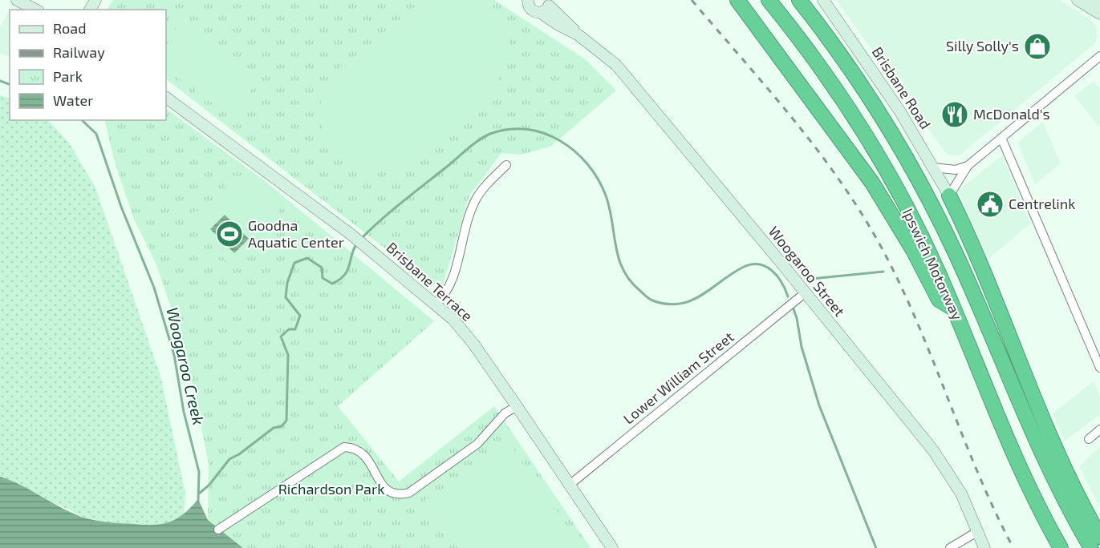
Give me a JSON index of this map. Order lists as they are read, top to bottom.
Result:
{
  "streets": {
    "highway": ["Ipswich Motorway"],
    "main road": ["Brisbane Road", "Woogaroo Street", "Brisbane Terrace"],
    "street": ["Lower William Street"]
  },
  "crossings": [
    ["Woogaroo Street", "Lower William Street"],
    ["Brisbane Terrace", "Lower William Street"]
  ],
  "water": ["Woogaroo Creek"],
  "parks": ["Richardson Park"],
  "places": {
    "shop": ["Silly Solly's"],
    "restaurant": ["McDonald's"],
    "public building": ["Centrelink"],
    "sports": ["Goodna Aquatic Center"]
  },
  "legend": [
    "Road",
    "Railway",
    "Park",
    "Water"
  ]
}
